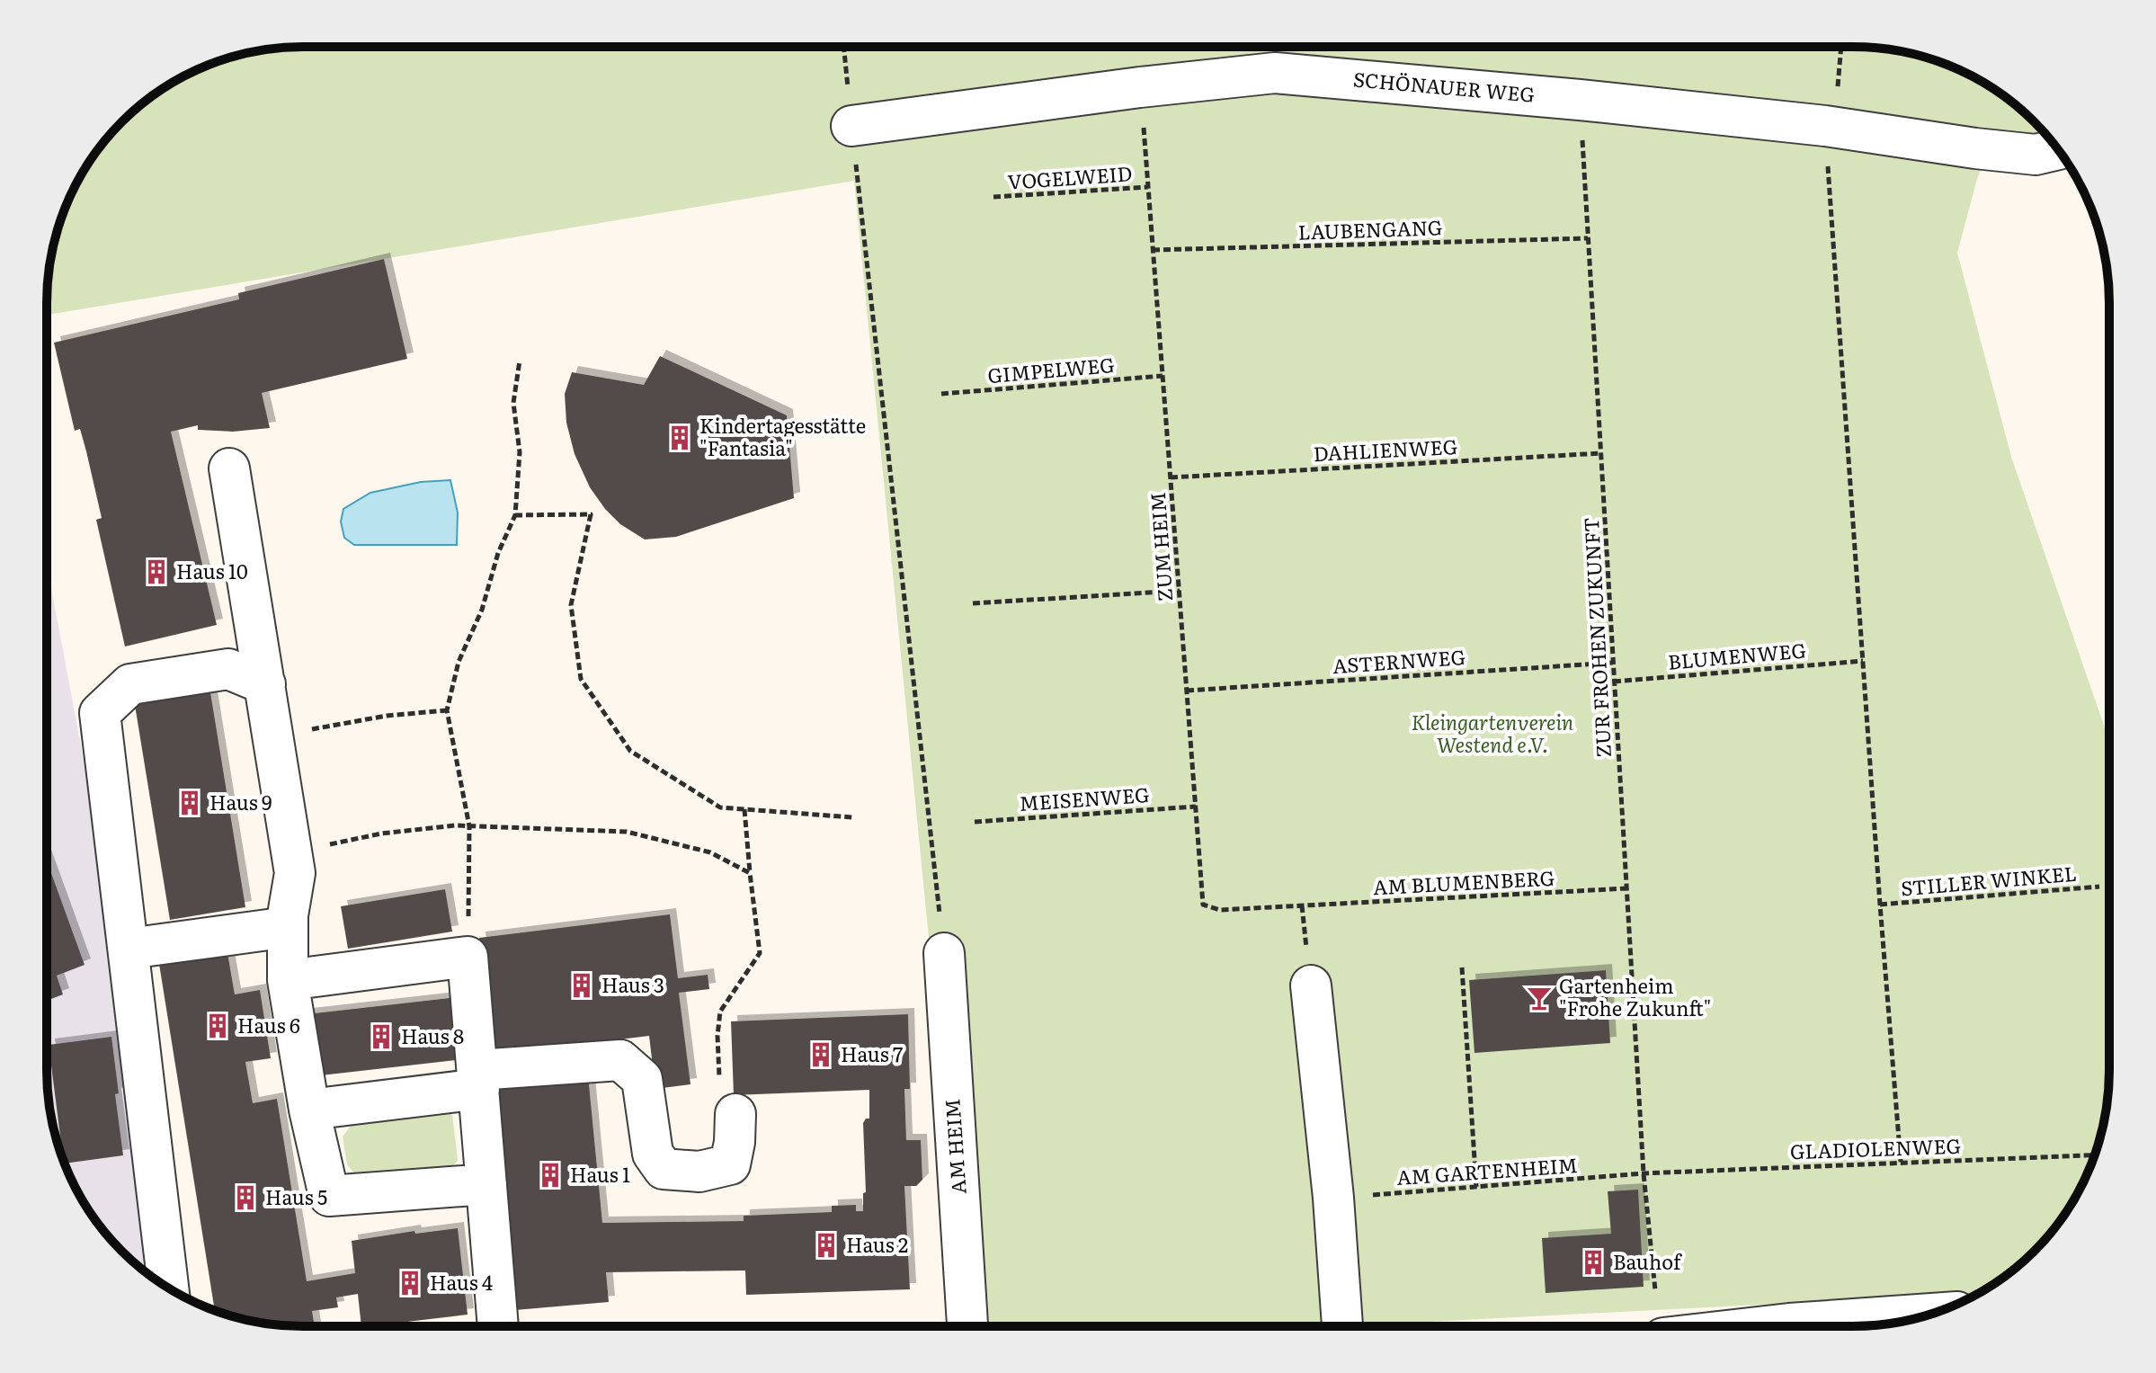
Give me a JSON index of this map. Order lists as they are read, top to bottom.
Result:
{
  "streets": {
    "street": ["SCHÖNAUER WEG", "AM HEIM"],
    "path": [
      "VOGELWEID",
      "LAUBENGANG",
      "GIMPELWEG",
      "DAHLIENWEG",
      "ZUM HEIM",
      "ZUR FROHEN ZUKUNFT",
      "BLUMENWEG",
      "ASTERNWEG",
      "MEISENWEG",
      "STILLER WINKEL",
      "AM BLUMENBERG",
      "GLADIOLENWEG",
      "AM GARTENHEIM"
    ]
  },
  "crossings": [
    ["SCHÖNAUER WEG", "ZUM HEIM"],
    ["SCHÖNAUER WEG", "ZUR FROHEN ZUKUNFT"],
    ["VOGELWEID", "ZUM HEIM"],
    ["LAUBENGANG", "ZUM HEIM"],
    ["LAUBENGANG", "ZUR FROHEN ZUKUNFT"],
    ["GIMPELWEG", "ZUM HEIM"],
    ["DAHLIENWEG", "ZUM HEIM"],
    ["DAHLIENWEG", "ZUR FROHEN ZUKUNFT"],
    ["ZUM HEIM", "ASTERNWEG"],
    ["ZUM HEIM", "MEISENWEG"],
    ["ZUM HEIM", "AM BLUMENBERG"],
    ["ZUR FROHEN ZUKUNFT", "BLUMENWEG"],
    ["ZUR FROHEN ZUKUNFT", "ASTERNWEG"],
    ["ZUR FROHEN ZUKUNFT", "AM BLUMENBERG"],
    ["ZUR FROHEN ZUKUNFT", "GLADIOLENWEG"],
    ["ZUR FROHEN ZUKUNFT", "AM GARTENHEIM"],
    ["GLADIOLENWEG", "AM GARTENHEIM"]
  ],
  "parks": ["Kleingartenverein Westend e.V."],
  "places": {
    "building": [
      "Kindertagesstätte \"Fantasia\"",
      "Haus 10",
      "Haus 9",
      "Haus 3",
      "Haus 6",
      "Haus 8",
      "Haus 7",
      "Haus 1",
      "Haus 5",
      "Haus 2",
      "Bauhof",
      "Haus 4"
    ],
    "bar": ["Gartenheim \"Frohe Zukunft\""]
  }
}
